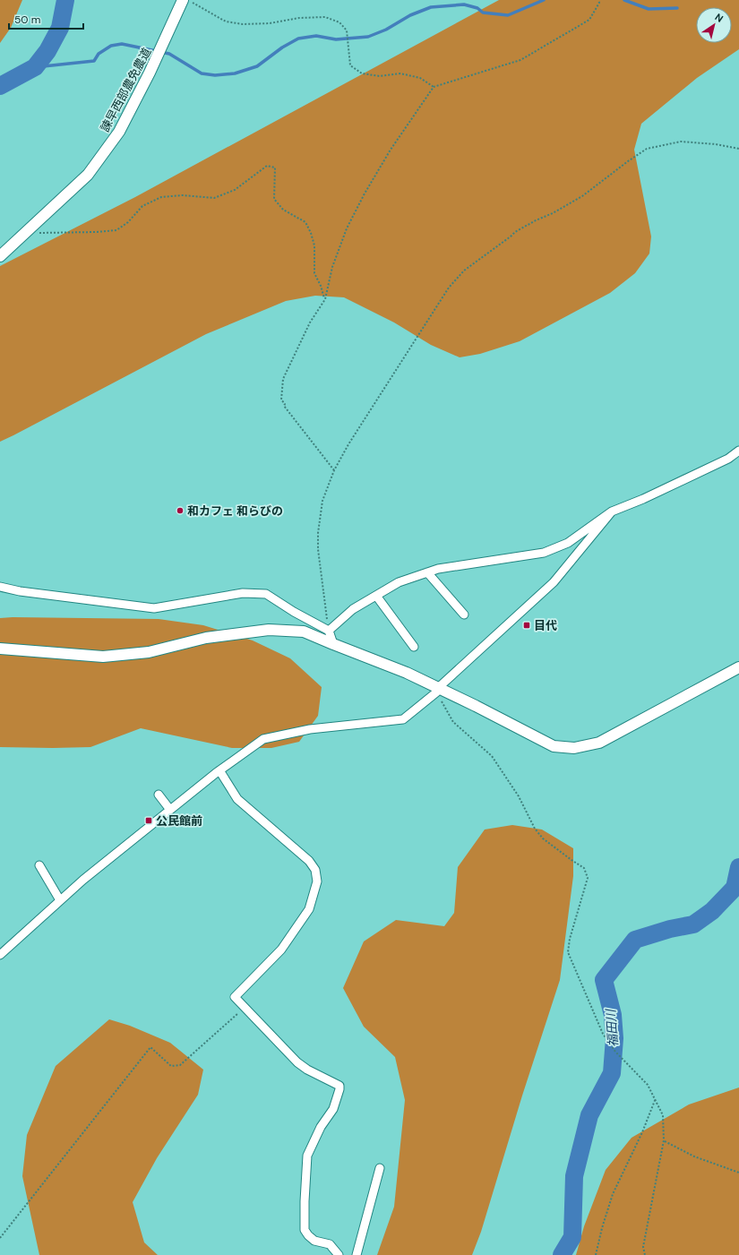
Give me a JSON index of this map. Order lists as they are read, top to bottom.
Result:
{
  "streets": {
    "street": ["諫早西部農免農道"]
  },
  "water": ["福田川"],
  "places": {
    "other": ["和カフェ 和らびの"],
    "transit": ["目代", "公民館前"]
  },
  "scale_bar": "50 m",
  "north": "top right"
}
